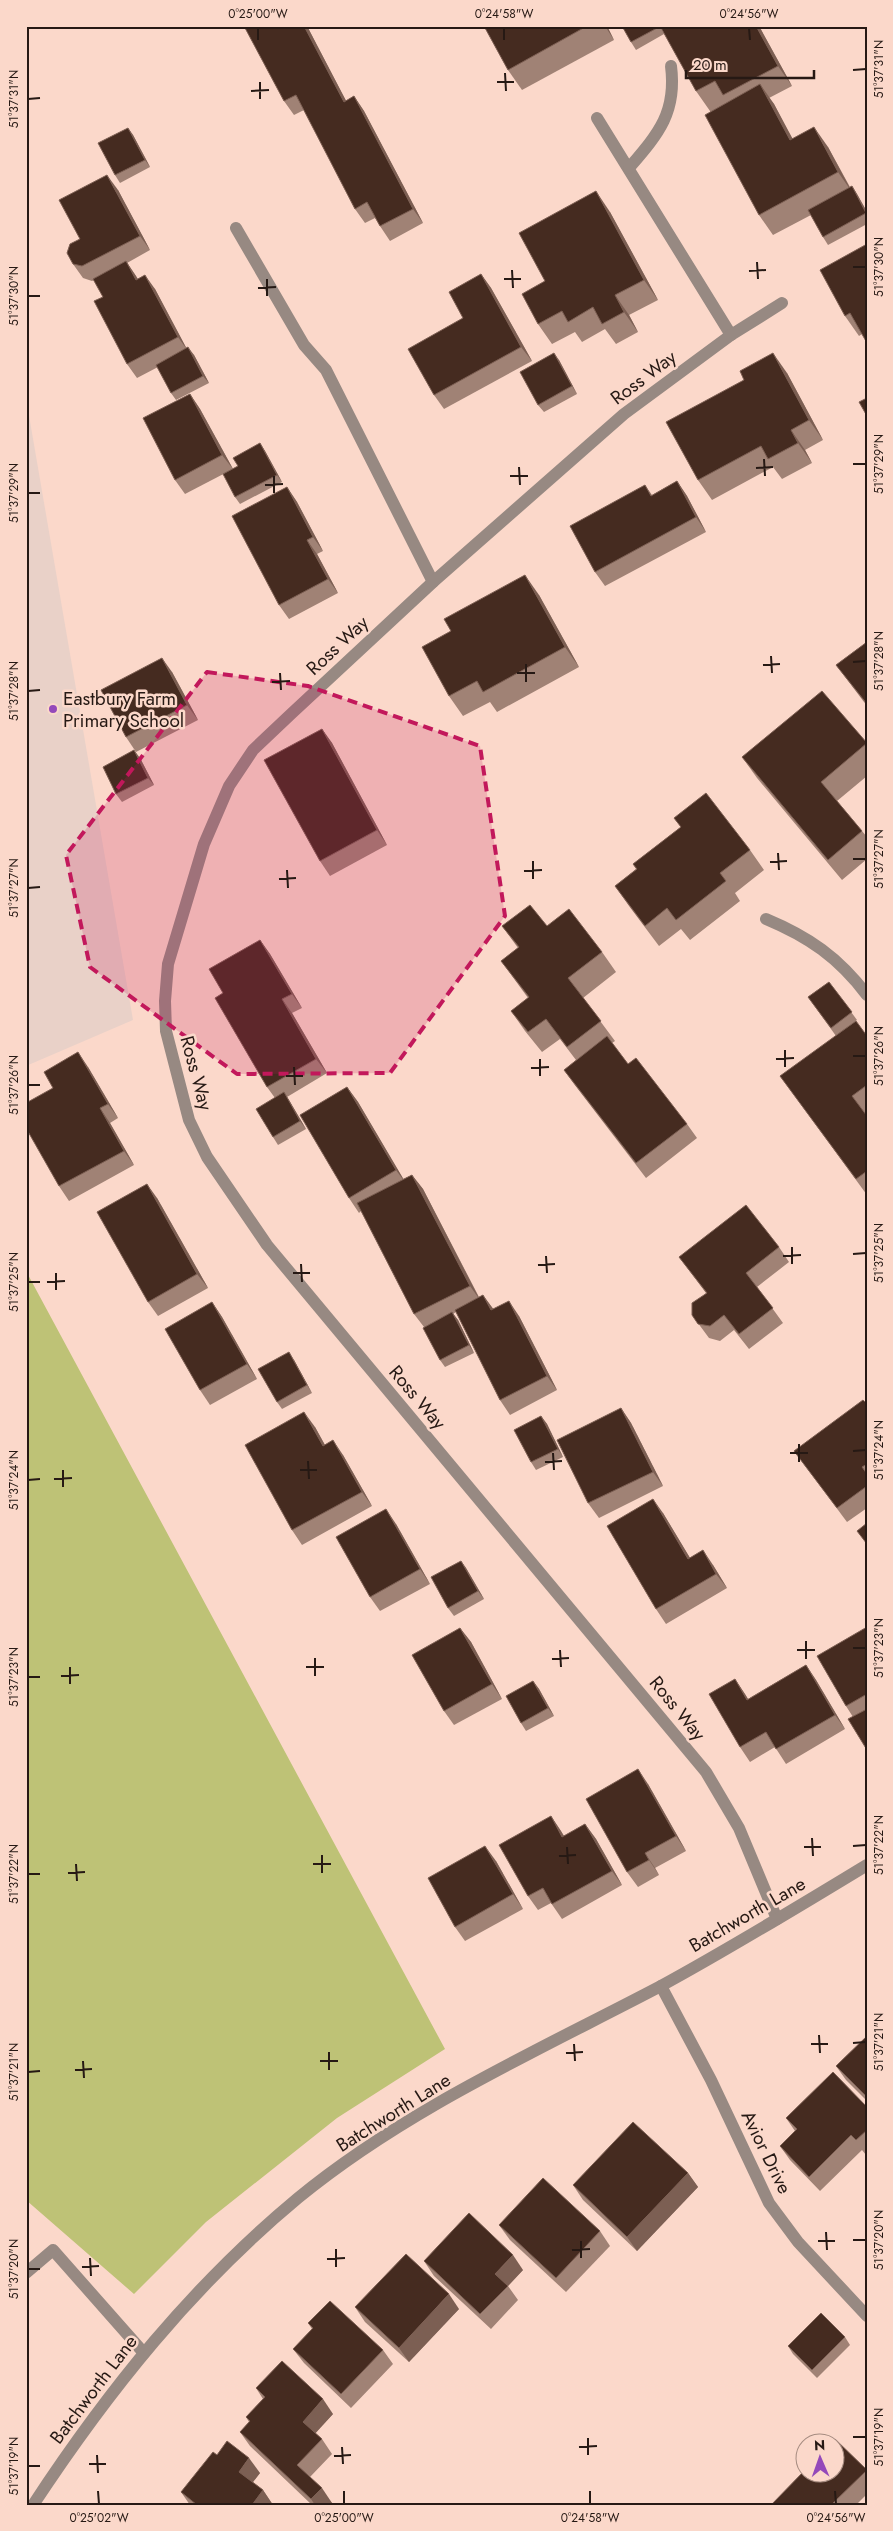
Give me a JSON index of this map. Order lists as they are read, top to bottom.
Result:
{
  "streets": {
    "street": ["Ross Way", "Batchworth Lane", "Avior Drive"]
  },
  "crossings": [
    ["Ross Way", "Batchworth Lane"],
    ["Batchworth Lane", "Avior Drive"]
  ],
  "places": ["Eastbury Farm Primary School"],
  "scale_bar": "20 m",
  "north": "top",
  "coordinates": [
    "0°25'00\"W",
    "0°24'58\"W",
    "0°24'56\"W",
    "51°37'31\"N",
    "51°37'30\"N",
    "51°37'29\"N",
    "51°37'28\"N",
    "51°37'27\"N",
    "51°37'26\"N",
    "51°37'25\"N",
    "51°37'24\"N",
    "51°37'23\"N",
    "51°37'22\"N",
    "51°37'21\"N",
    "51°37'20\"N",
    "51°37'19\"N",
    "0°25'02\"W"
  ]
}
